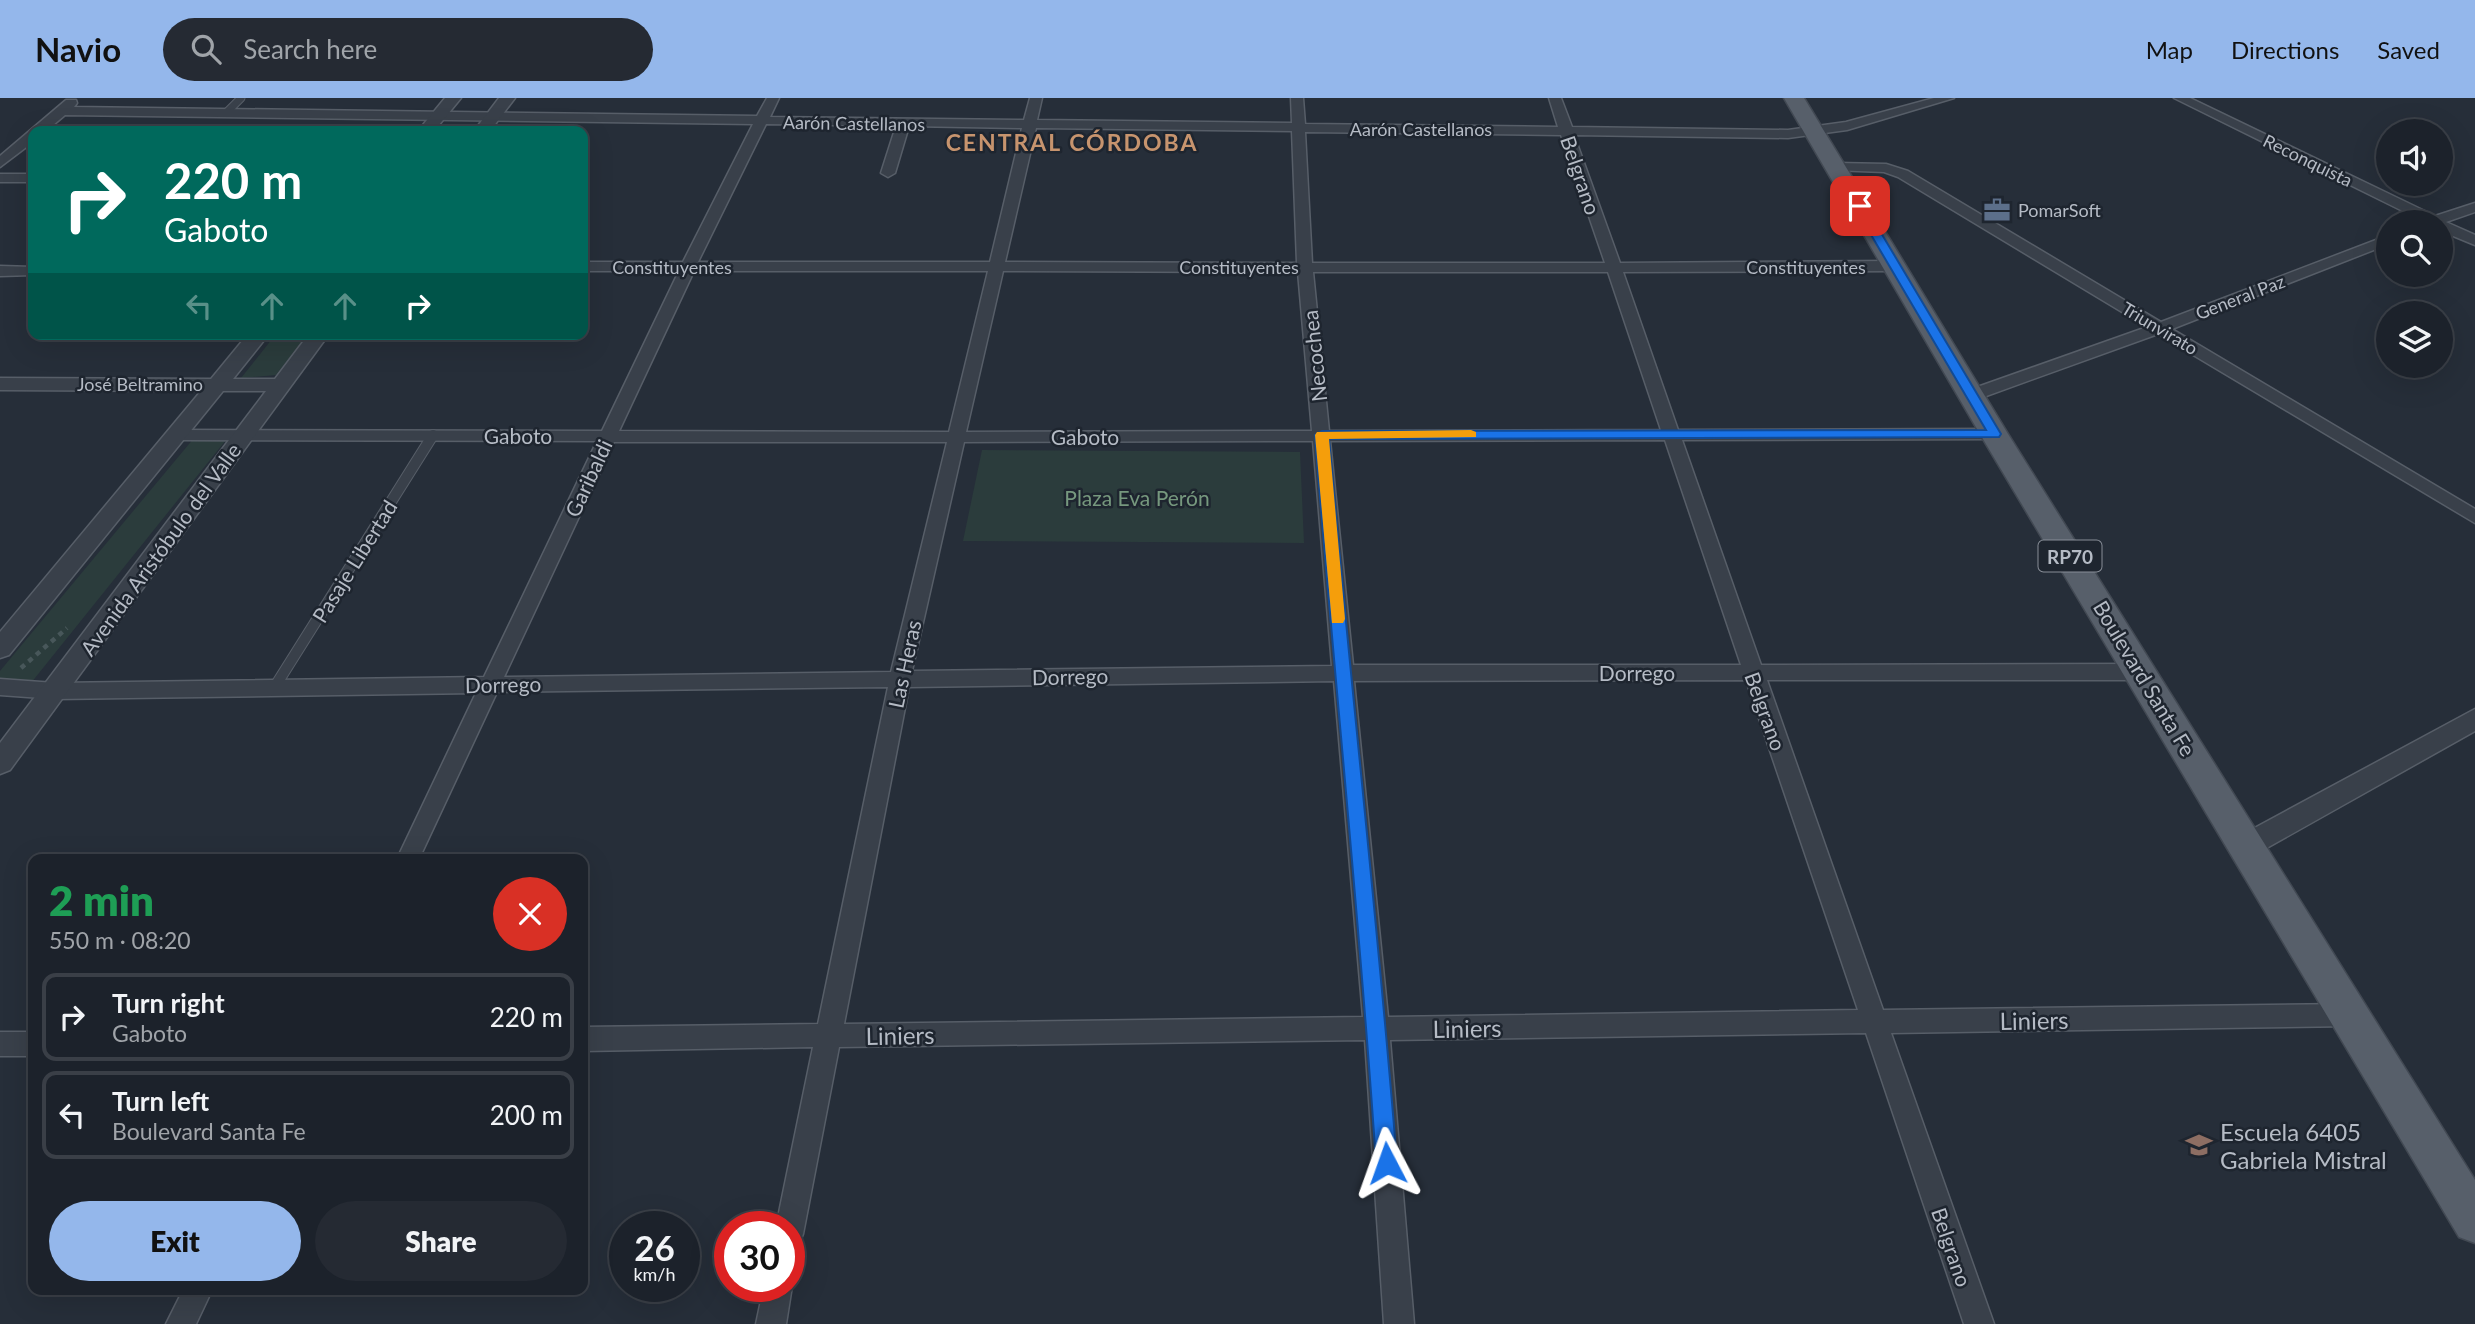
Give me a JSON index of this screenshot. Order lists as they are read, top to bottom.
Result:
{
  "streets": {
    "main road": ["RP70", "Boulevard Santa Fe"],
    "street": [
      "Aarón Castellanos",
      "Reconquista",
      "Belgrano",
      "Constituyentes",
      "General Paz",
      "Triunvirato",
      "Necochea",
      "José Beltramino",
      "Gaboto",
      "Garibaldi",
      "Avenida Aristóbulo del Valle",
      "Las Heras",
      "Dorrego",
      "Liniers"
    ],
    "lane": ["Pasaje Libertad"]
  },
  "crossings": [
    ["Aarón Castellanos", "Belgrano"],
    ["Aarón Castellanos", "Necochea"],
    ["Aarón Castellanos", "Garibaldi"],
    ["Aarón Castellanos", "Las Heras"],
    ["Aarón Castellanos", "Boulevard Santa Fe"],
    ["Belgrano", "Constituyentes"],
    ["Belgrano", "Gaboto"],
    ["Belgrano", "Dorrego"],
    ["Belgrano", "Liniers"],
    ["Constituyentes", "Necochea"],
    ["Constituyentes", "Garibaldi"],
    ["Constituyentes", "Las Heras"],
    ["Constituyentes", "Boulevard Santa Fe"],
    ["General Paz", "Triunvirato"],
    ["General Paz", "Boulevard Santa Fe"],
    ["Triunvirato", "Boulevard Santa Fe"],
    ["Necochea", "Gaboto"],
    ["Necochea", "Dorrego"],
    ["Necochea", "Liniers"],
    ["José Beltramino", "Avenida Aristóbulo del Valle"],
    ["Gaboto", "Garibaldi"],
    ["Gaboto", "Avenida Aristóbulo del Valle"],
    ["Gaboto", "Pasaje Libertad"],
    ["Gaboto", "Las Heras"],
    ["Gaboto", "Boulevard Santa Fe"],
    ["Garibaldi", "Dorrego"],
    ["Avenida Aristóbulo del Valle", "Dorrego"],
    ["Pasaje Libertad", "Dorrego"],
    ["Las Heras", "Dorrego"],
    ["Las Heras", "Liniers"],
    ["Dorrego", "Boulevard Santa Fe"],
    ["Boulevard Santa Fe", "Liniers"]
  ],
  "districts": ["CENTRAL CÓRDOBA"],
  "parks": ["Plaza Eva Perón"],
  "places": {
    "office": ["PomarSoft"],
    "school or university": ["Escuela 6405 Gabriela Mistral"]
  },
  "page": {
    "header": "Navio",
    "search": "Search here",
    "nav": ["Map", "Directions", "Saved"],
    "turn": ["220 m", "Gaboto"],
    "heading": ["2 min", "550 m · 08:20"],
    "list": [
      {
        "name": "Turn right",
        "note": "Gaboto",
        "value": "220 m"
      },
      {
        "name": "Turn left",
        "note": "Boulevard Santa Fe",
        "value": "200 m"
      }
    ],
    "buttons": ["Exit", "Share"],
    "speed": "26 km/h",
    "limit": "30"
  }
}
